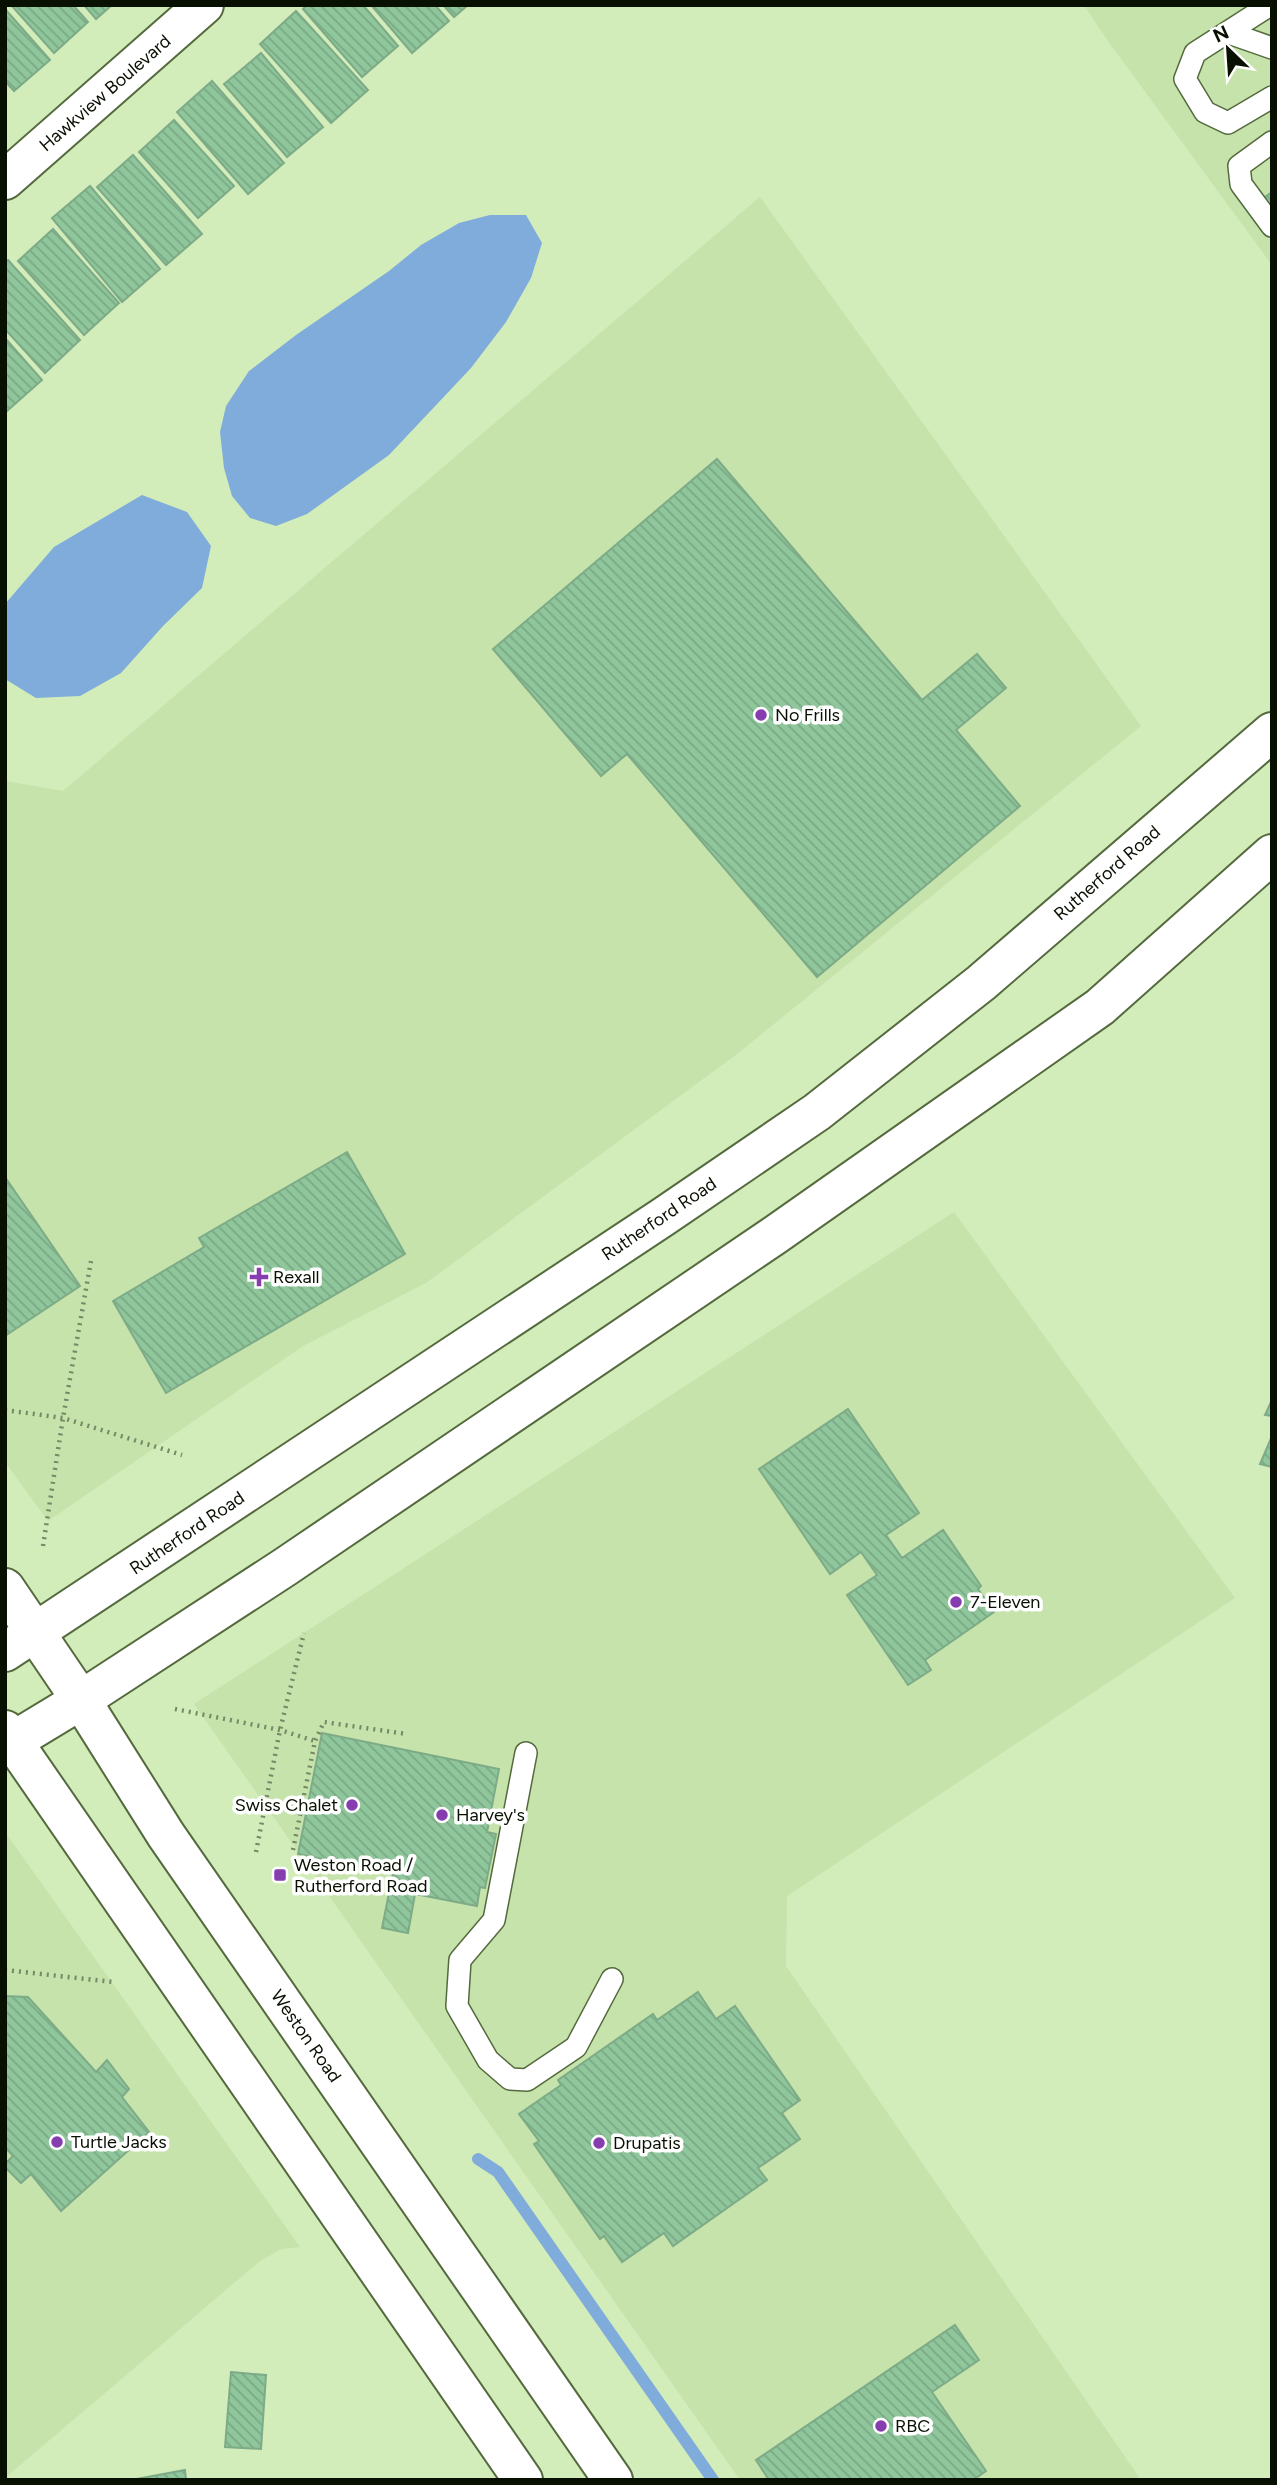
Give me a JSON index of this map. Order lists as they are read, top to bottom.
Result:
{
  "streets": {
    "main road": ["Hawkview Boulevard", "Rutherford Road", "Weston Road"]
  },
  "crossings": [
    ["Rutherford Road", "Weston Road"]
  ],
  "places": {
    "other": [
      "No Frills",
      "7-Eleven",
      "Swiss Chalet",
      "Harvey's",
      "Turtle Jacks",
      "Drupatis",
      "RBC"
    ],
    "health": ["Rexall"],
    "transit": ["Weston Road / Rutherford Road"]
  },
  "north": "top left"
}
